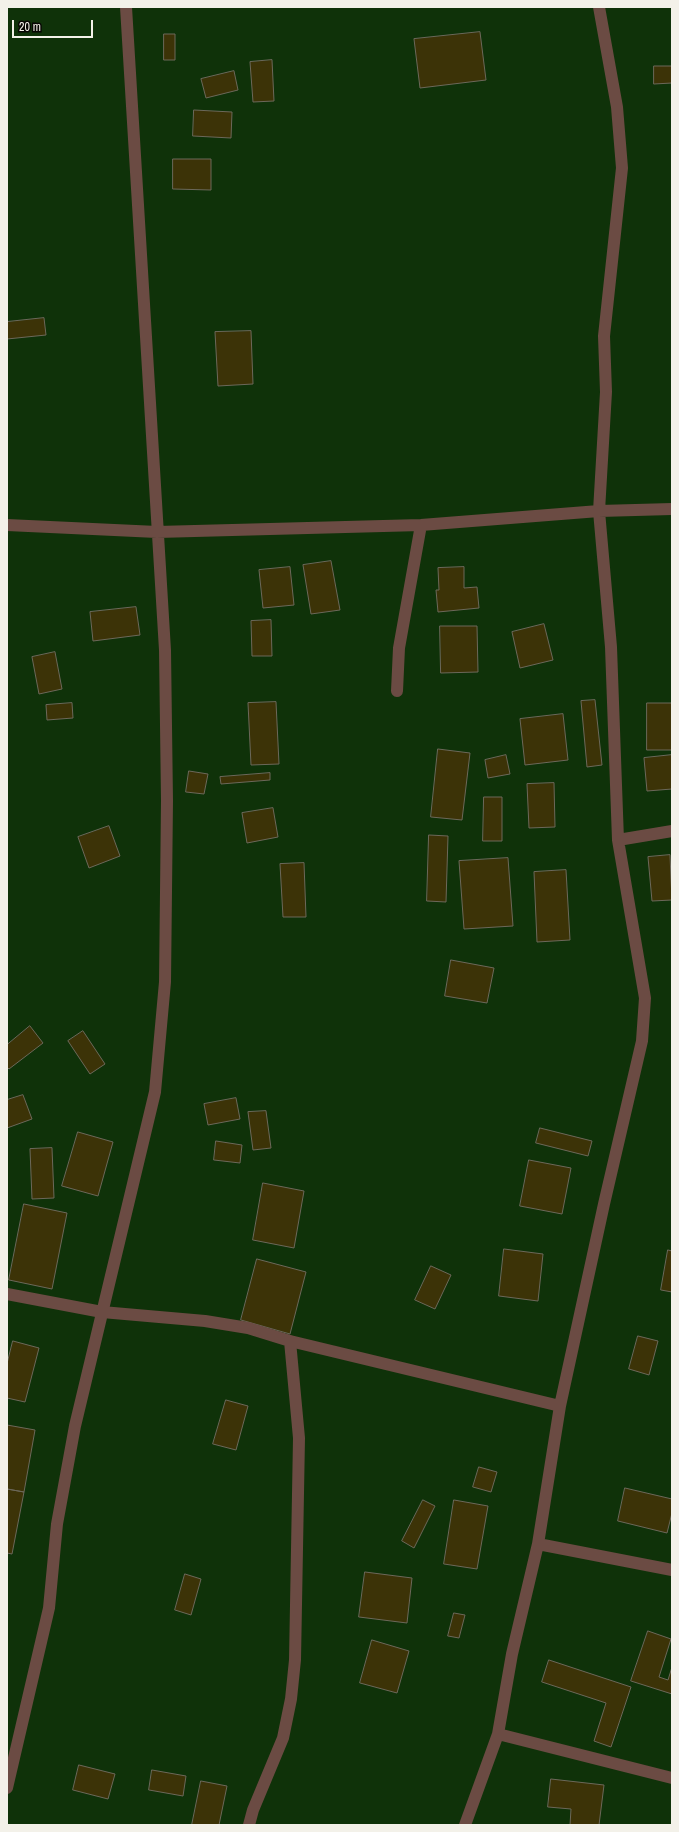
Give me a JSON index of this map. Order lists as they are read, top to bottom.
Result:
{
  "scale_bar": "20 m"
}
